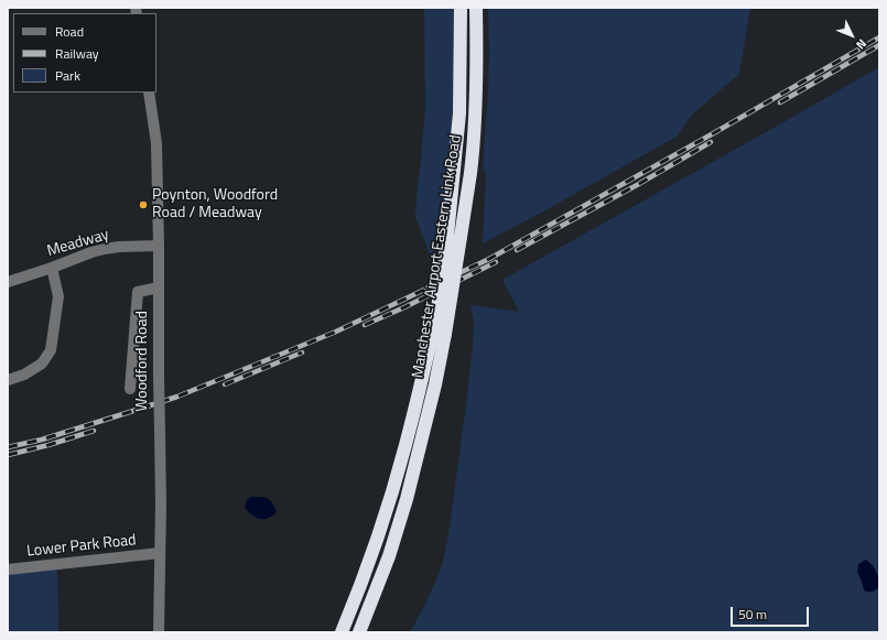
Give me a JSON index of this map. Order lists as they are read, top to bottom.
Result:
{
  "streets": {
    "highway": ["Manchester Airport Eastern Link Road"],
    "street": ["Meadway", "Woodford Road", "Lower Park Road"]
  },
  "crossings": [
    ["Meadway", "Woodford Road"],
    ["Woodford Road", "Lower Park Road"]
  ],
  "places": ["Poynton, Woodford Road / Meadway"],
  "legend": ["Road", "Railway", "Park"],
  "scale_bar": "50 m",
  "north": "bottom right"
}
